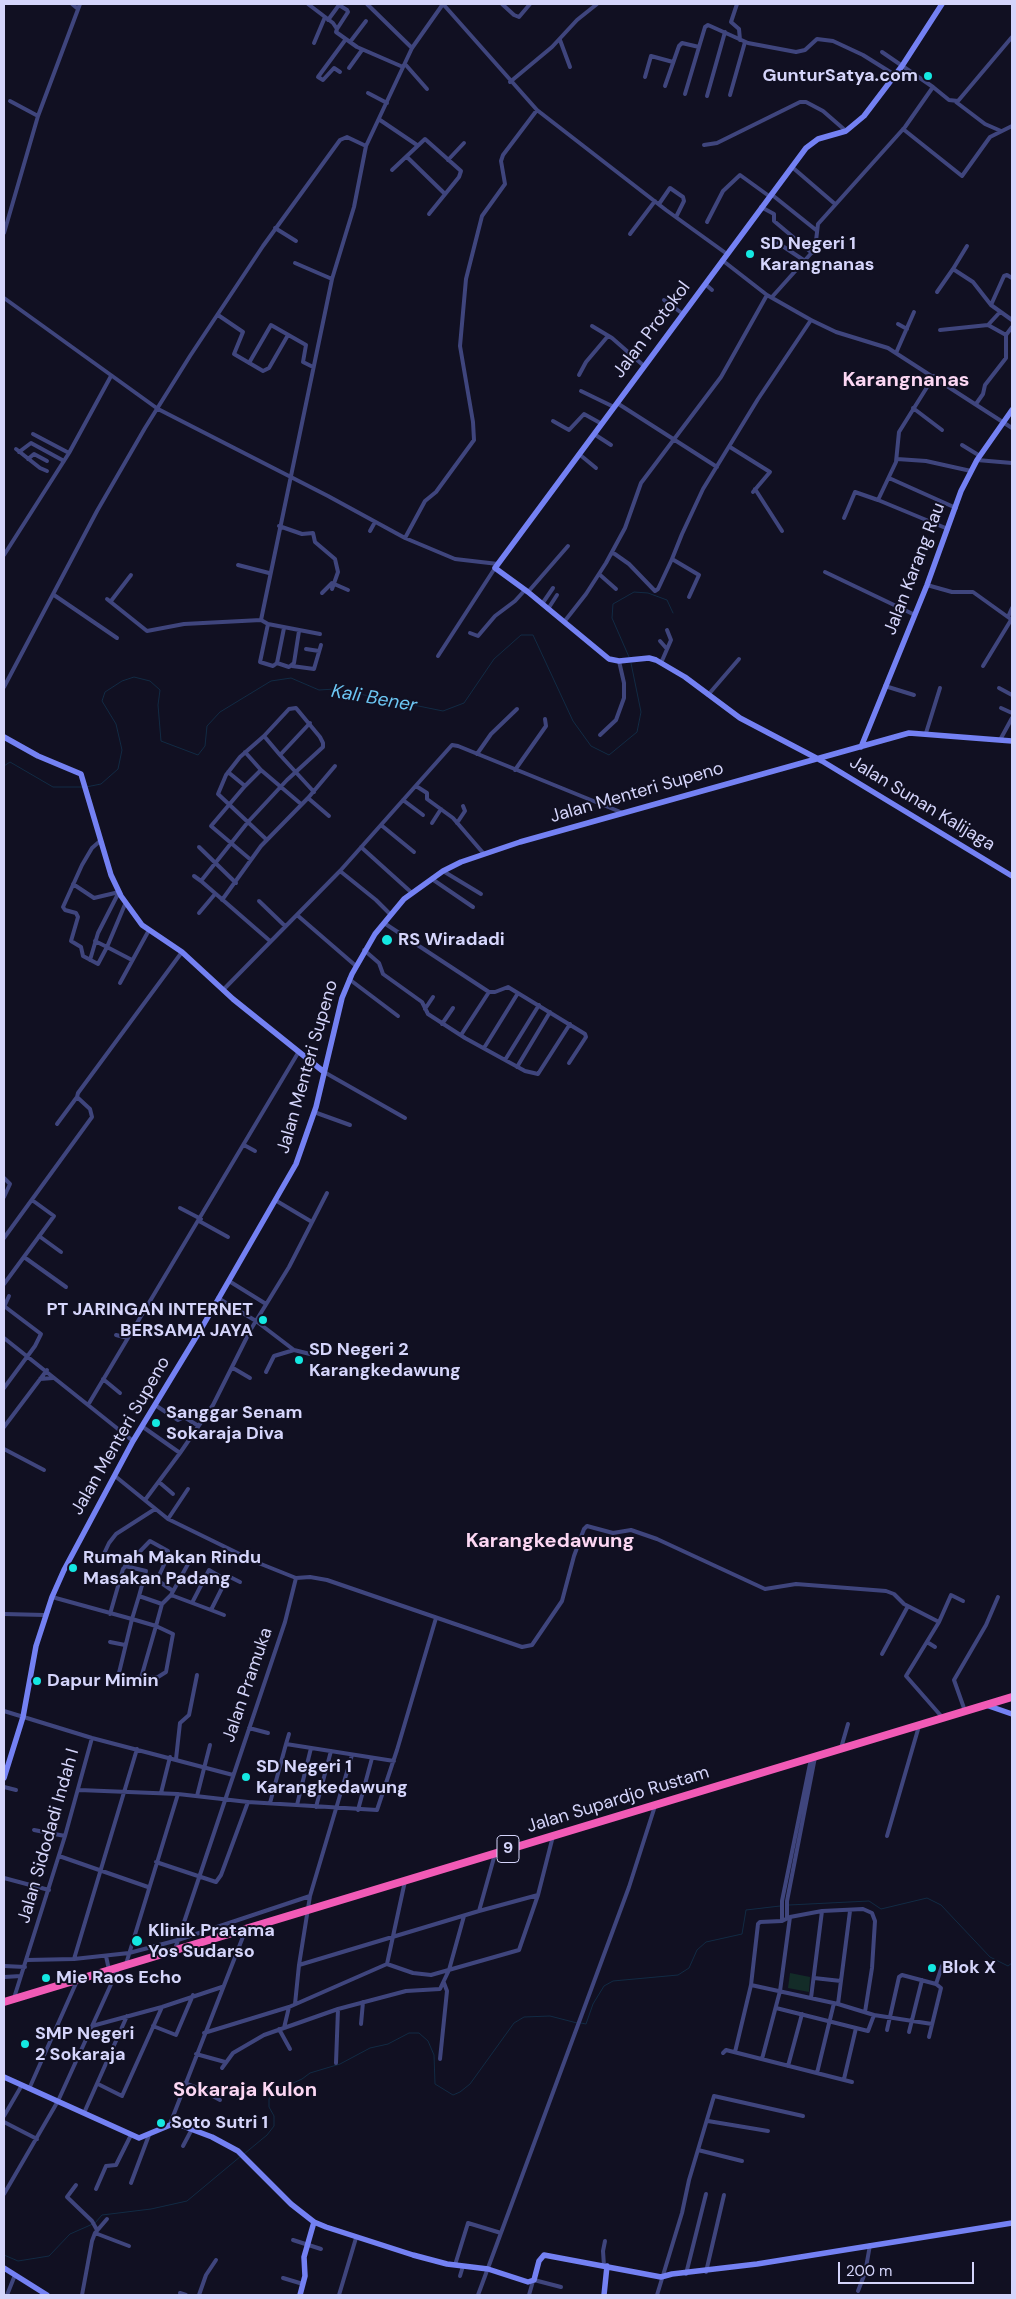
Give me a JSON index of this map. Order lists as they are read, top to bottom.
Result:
{
  "streets": {
    "highway": ["Jalan Supardjo Rustam", "9"],
    "street": [
      "Jalan Protokol",
      "Jalan Karang Rau",
      "Jalan Menteri Supeno",
      "Jalan Sunan Kalijaga",
      "Jalan Pramuka",
      "Jalan Sidodadi Indah I"
    ]
  },
  "crossings": [
    ["Jalan Karang Rau", "Jalan Menteri Supeno"],
    ["Jalan Menteri Supeno", "Jalan Sunan Kalijaga"],
    ["Jalan Pramuka", "Jalan Supardjo Rustam"],
    ["Jalan Supardjo Rustam", "Jalan Sidodadi Indah I"]
  ],
  "districts": ["Karangnanas", "Karangkedawung", "Sokaraja Kulon"],
  "water": ["Kali Bener"],
  "places": [
    "GunturSatya.com",
    "SD Negeri 1 Karangnanas",
    "RS Wiradadi",
    "PT JARINGAN INTERNET BERSAMA JAYA",
    "SD Negeri 2 Karangkedawung",
    "Sanggar Senam Sokaraja Diva",
    "Rumah Makan Rindu Masakan Padang",
    "Dapur Mimin",
    "SD Negeri 1 Karangkedawung",
    "Klinik Pratama Yos Sudarso",
    "Blok X",
    "Mie Raos Echo",
    "SMP Negeri 2 Sokaraja",
    "Soto Sutri 1"
  ],
  "scale_bar": "200 m"
}
